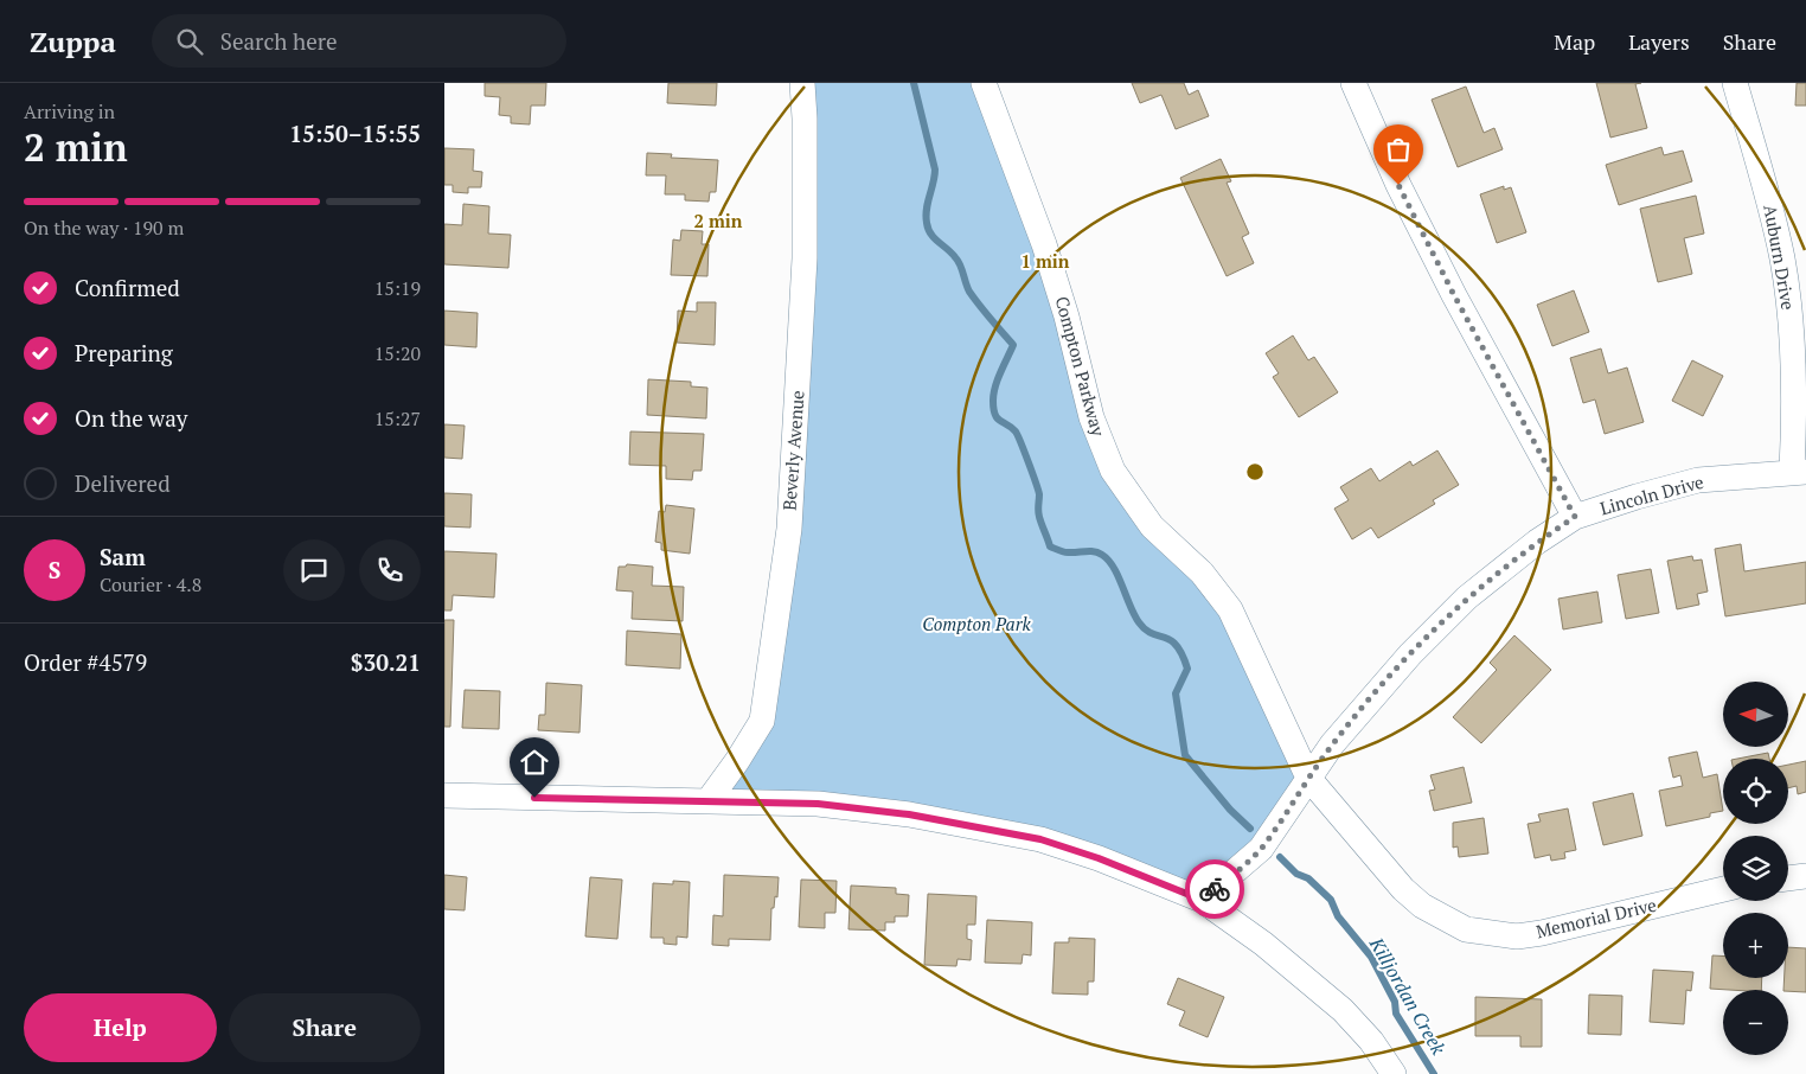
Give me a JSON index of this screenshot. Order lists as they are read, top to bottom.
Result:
{
  "streets": {
    "street": [
      "Auburn Drive",
      "Compton Parkway",
      "Beverly Avenue",
      "Lincoln Drive",
      "Memorial Drive"
    ]
  },
  "crossings": [
    ["Auburn Drive", "Lincoln Drive"],
    ["Compton Parkway", "Lincoln Drive"],
    ["Compton Parkway", "Memorial Drive"],
    ["Lincoln Drive", "Memorial Drive"]
  ],
  "water": ["Killjordan Creek"],
  "parks": ["Compton Park"],
  "north": "left",
  "page": {
    "header": "Zuppa",
    "search": "Search here",
    "nav": ["Map", "Layers", "Share"],
    "heading": ["2 min", "Arriving in", "15:50–15:55"],
    "panel": [
      "Sam",
      "Courier · 4.8",
      "Order #4579",
      "$30.21"
    ],
    "bar": "On the way · 190 m",
    "list": [
      ["Confirmed", "15:19"],
      ["Preparing", "15:20"],
      ["On the way", "15:27"],
      "Delivered"
    ],
    "round": "S",
    "map_buttons": ["+", "−"],
    "buttons": ["Help", "Share"]
  },
  "rings": ["2 min", "1 min"]
}
